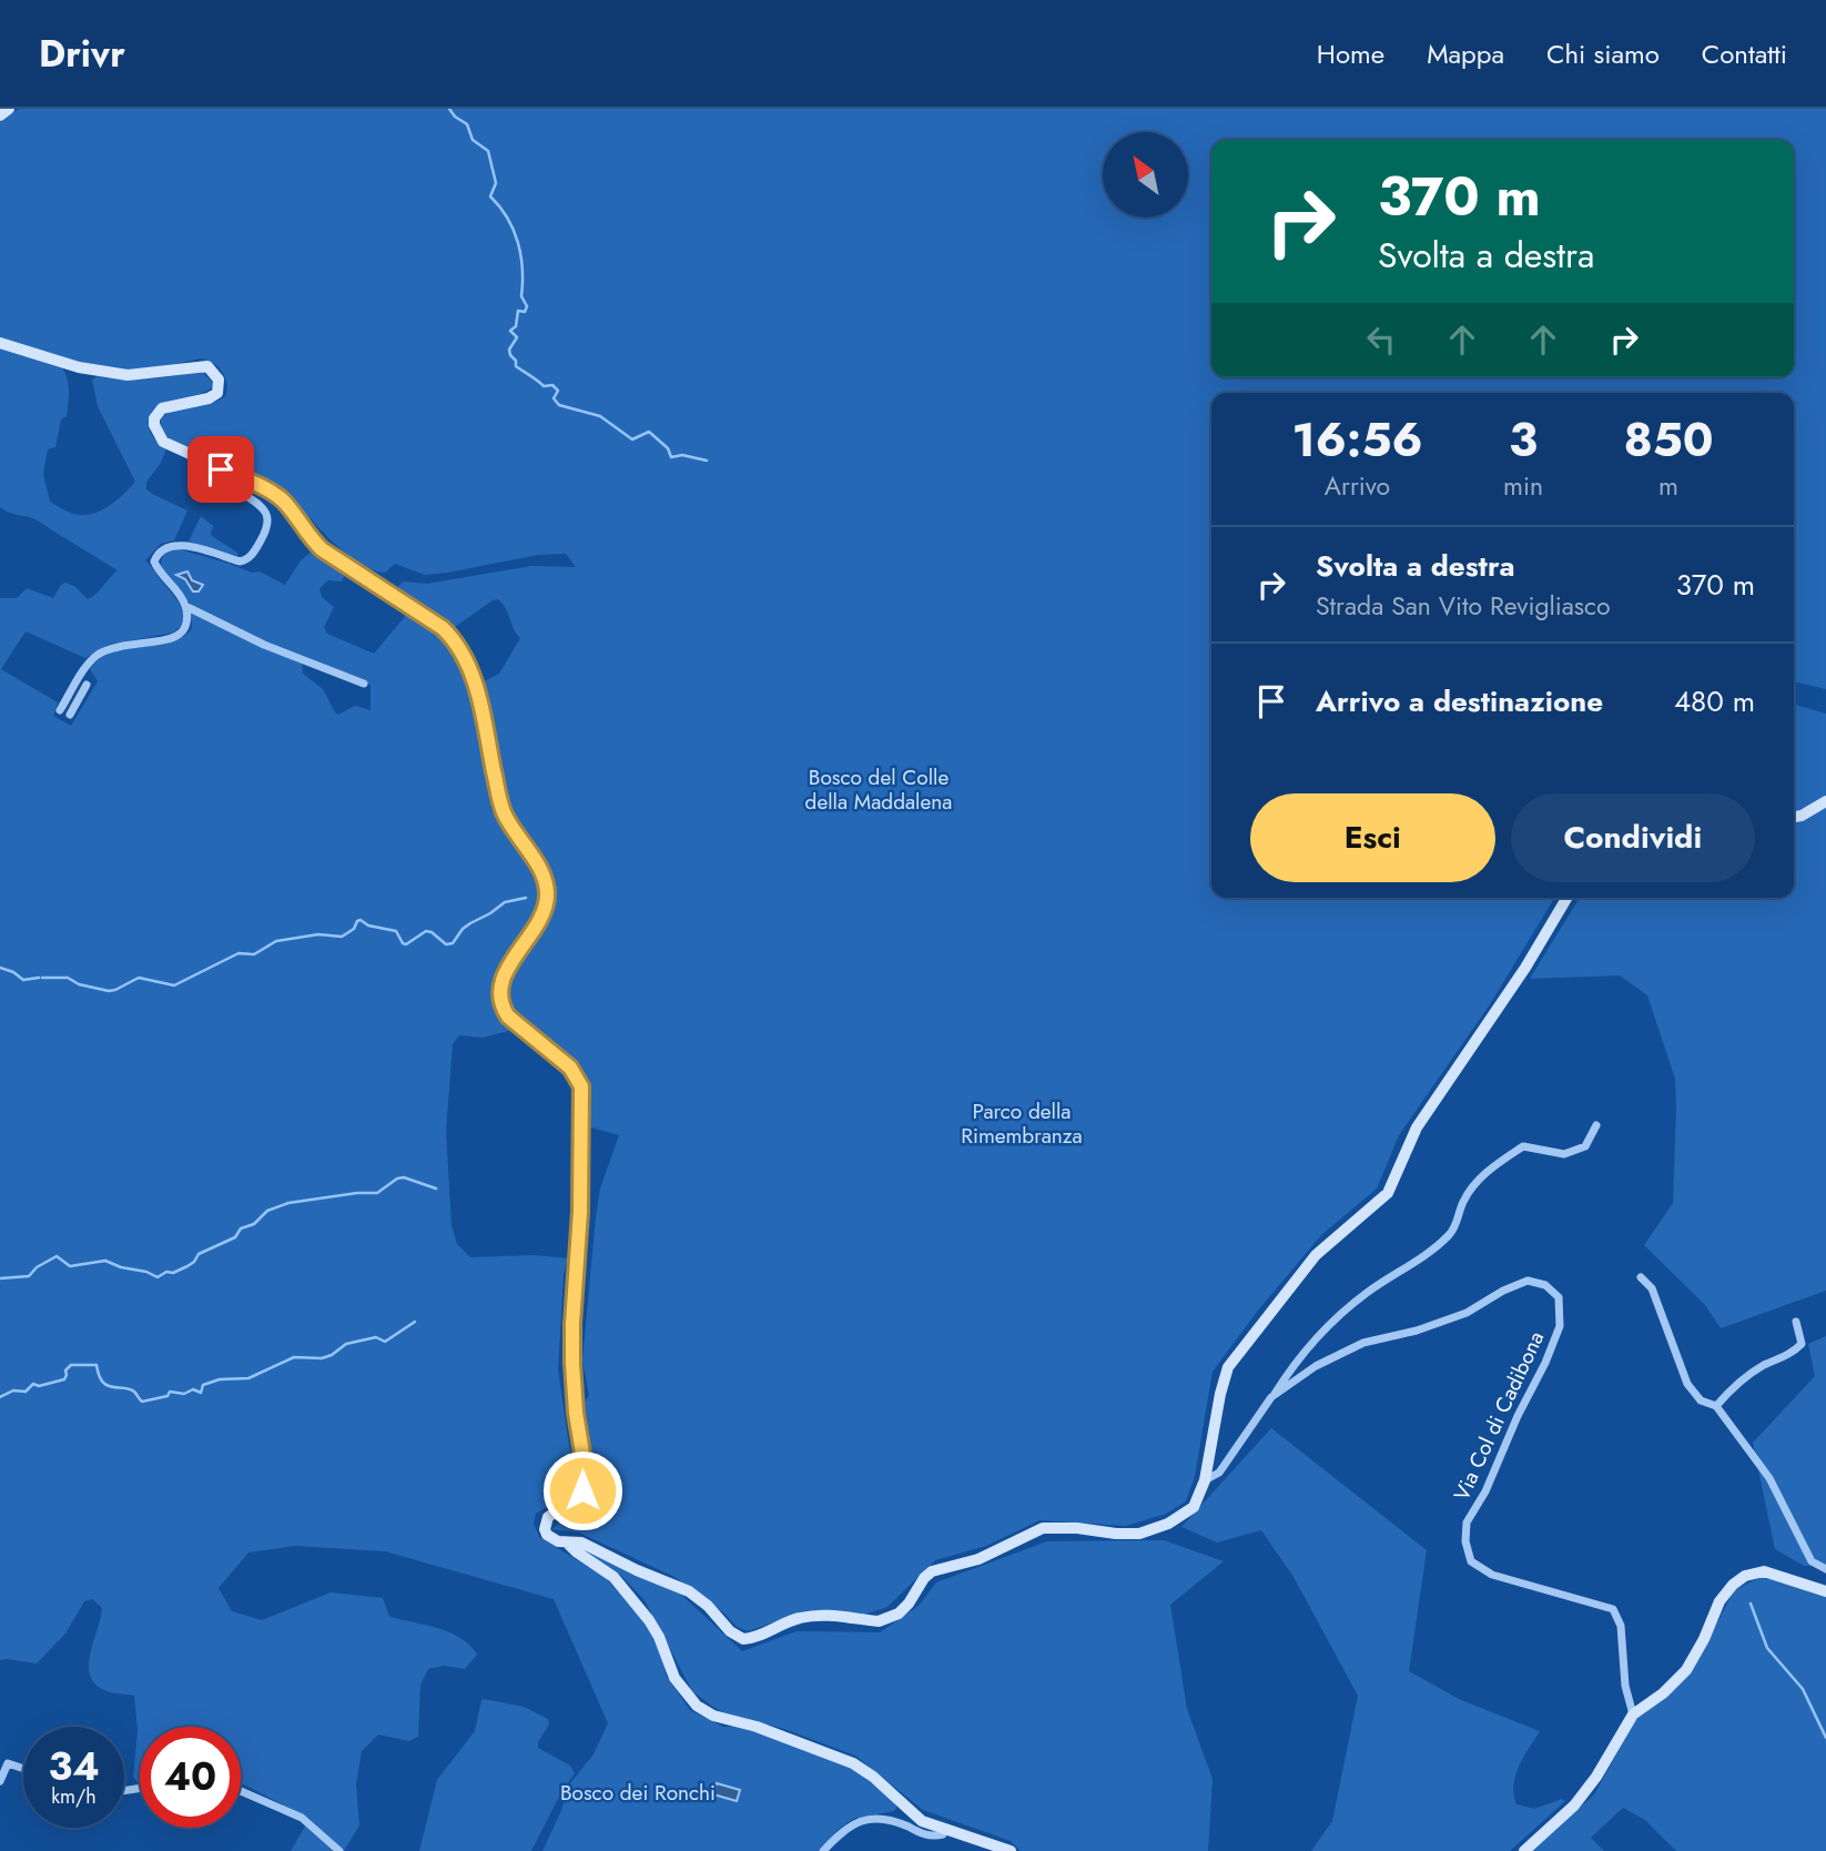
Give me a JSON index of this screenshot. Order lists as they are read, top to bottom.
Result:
{
  "streets": {
    "street": ["Via Col di Cadibona"]
  },
  "parks": ["Bosco del Colle della Maddalena", "Parco della Rimembranza", "Bosco dei Ronchi"],
  "north": "top left",
  "page": {
    "header": "Drivr",
    "nav": [
      "Home",
      "Mappa",
      "Chi siamo",
      "Contatti"
    ],
    "turn": ["370 m", "Svolta a destra"],
    "eta": [
      "16:56",
      "Arrivo",
      "3",
      "min",
      "850",
      "m"
    ],
    "list": [
      {
        "name": "Svolta a destra",
        "note": "Strada San Vito Revigliasco",
        "value": "370 m"
      },
      {
        "name": "Arrivo a destinazione",
        "value": "480 m"
      }
    ],
    "buttons": ["Esci", "Condividi"],
    "speed": "34 km/h",
    "limit": "40"
  }
}
